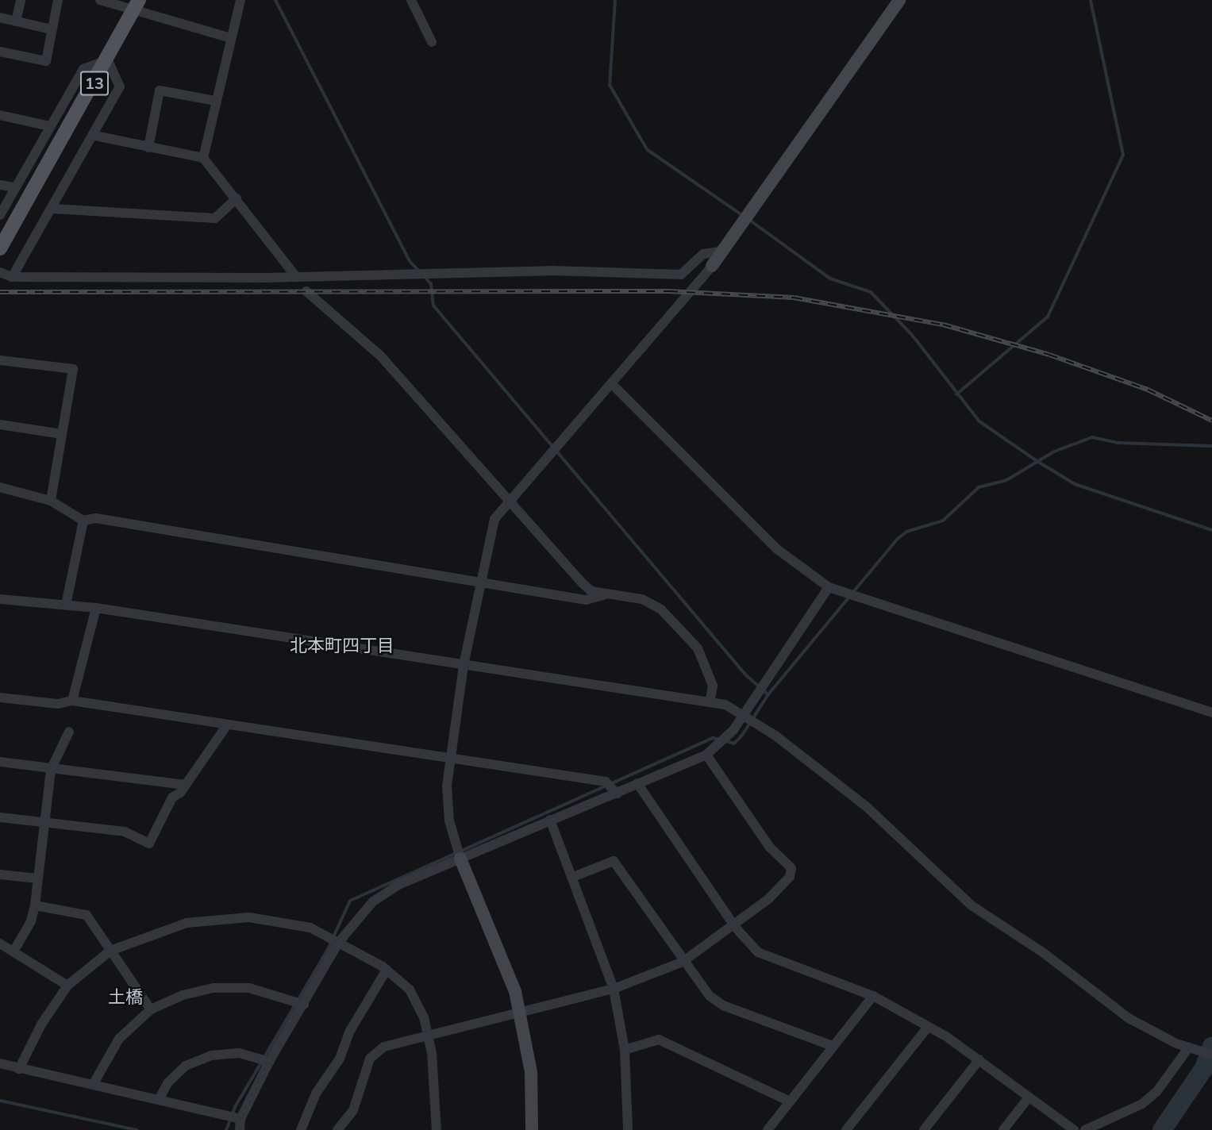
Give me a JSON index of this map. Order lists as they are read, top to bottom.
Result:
{
  "streets": {
    "main road": ["13"]
  },
  "districts": ["北本町四丁目", "土橋"]
}
